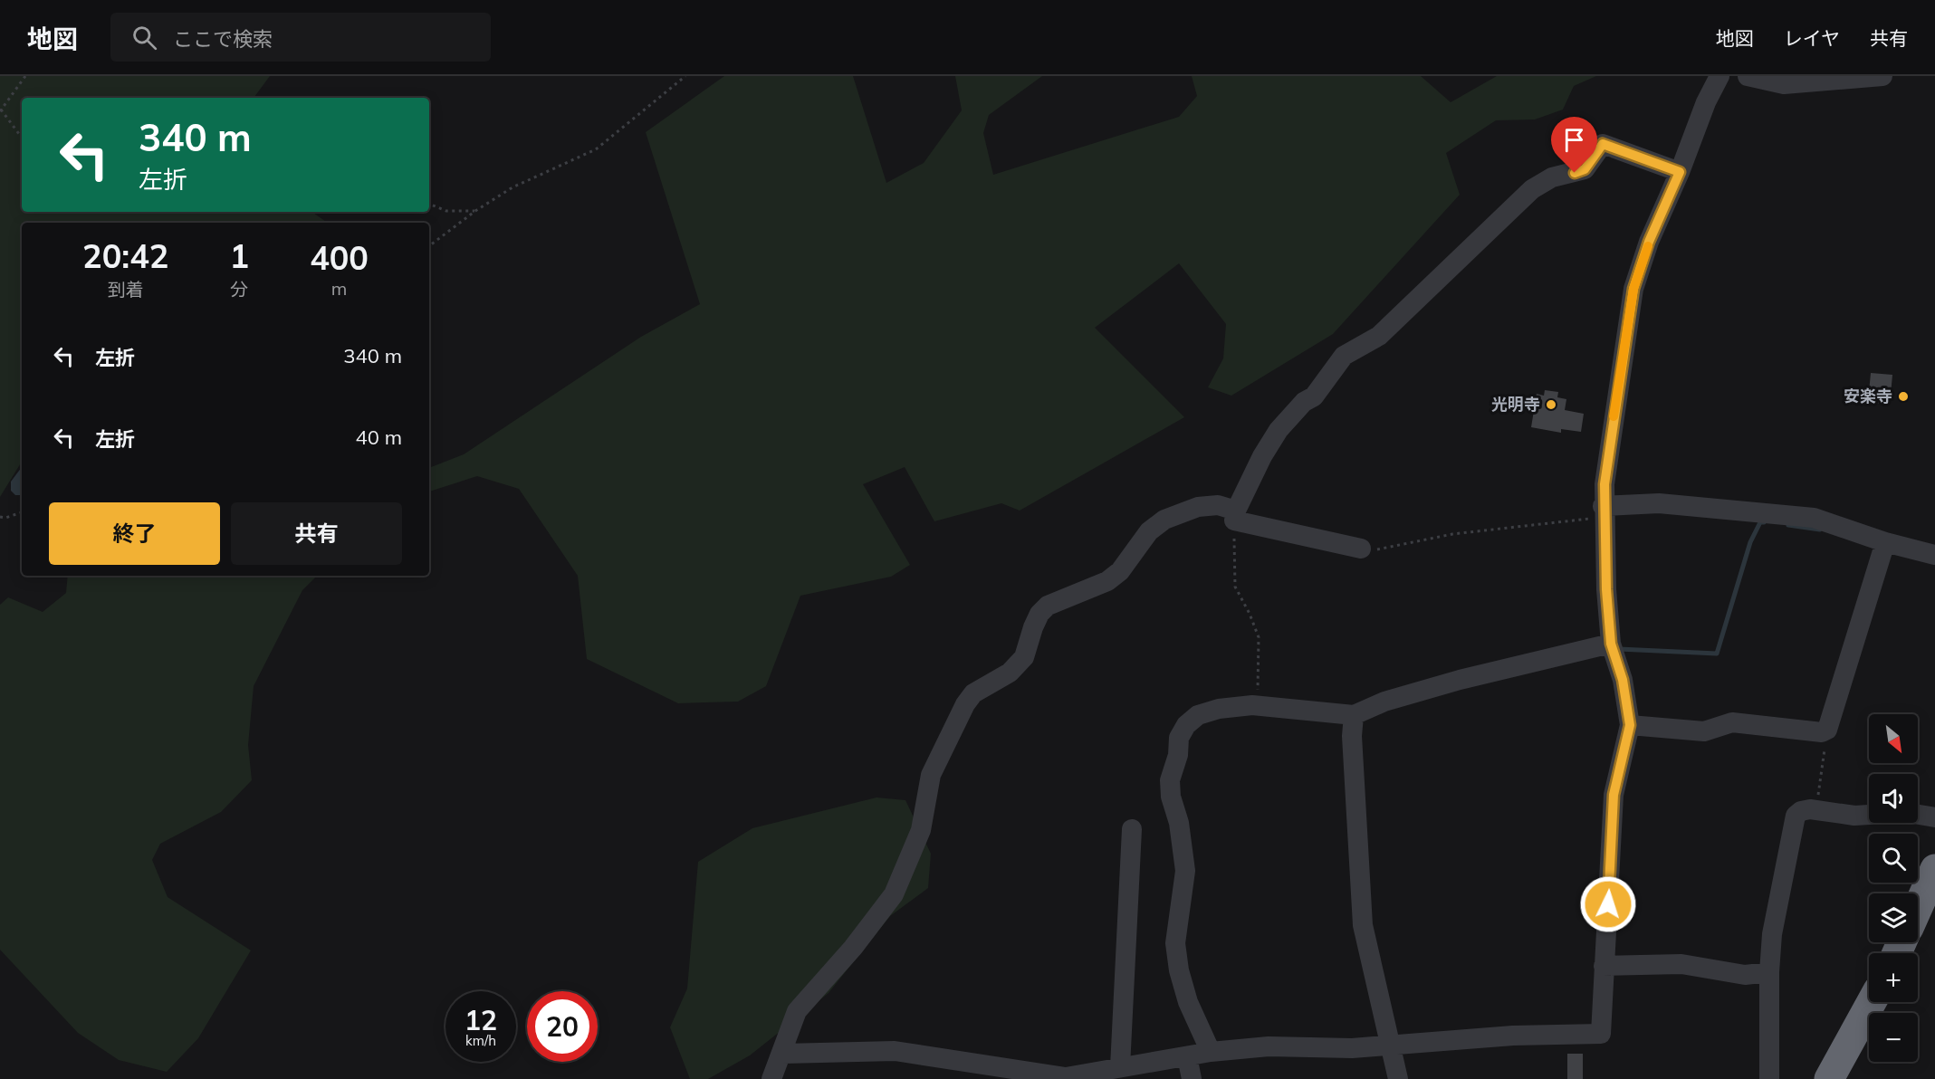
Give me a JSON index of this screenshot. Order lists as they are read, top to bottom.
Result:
{
  "places": ["安楽寺", "光明寺"],
  "north": "bottom right",
  "page": {
    "header": "地図",
    "search": "ここで検索",
    "nav": ["地図", "レイヤ", "共有"],
    "turn": ["340 m", "左折"],
    "eta": [
      "20:42",
      "到着",
      "1",
      "分",
      "400",
      "m"
    ],
    "list": [
      {
        "name": "左折",
        "value": "340 m"
      },
      {
        "name": "左折",
        "value": "40 m"
      }
    ],
    "buttons": ["終了", "共有"],
    "map_buttons": ["+", "−"],
    "speed": "12 km/h",
    "limit": "20"
  }
}
